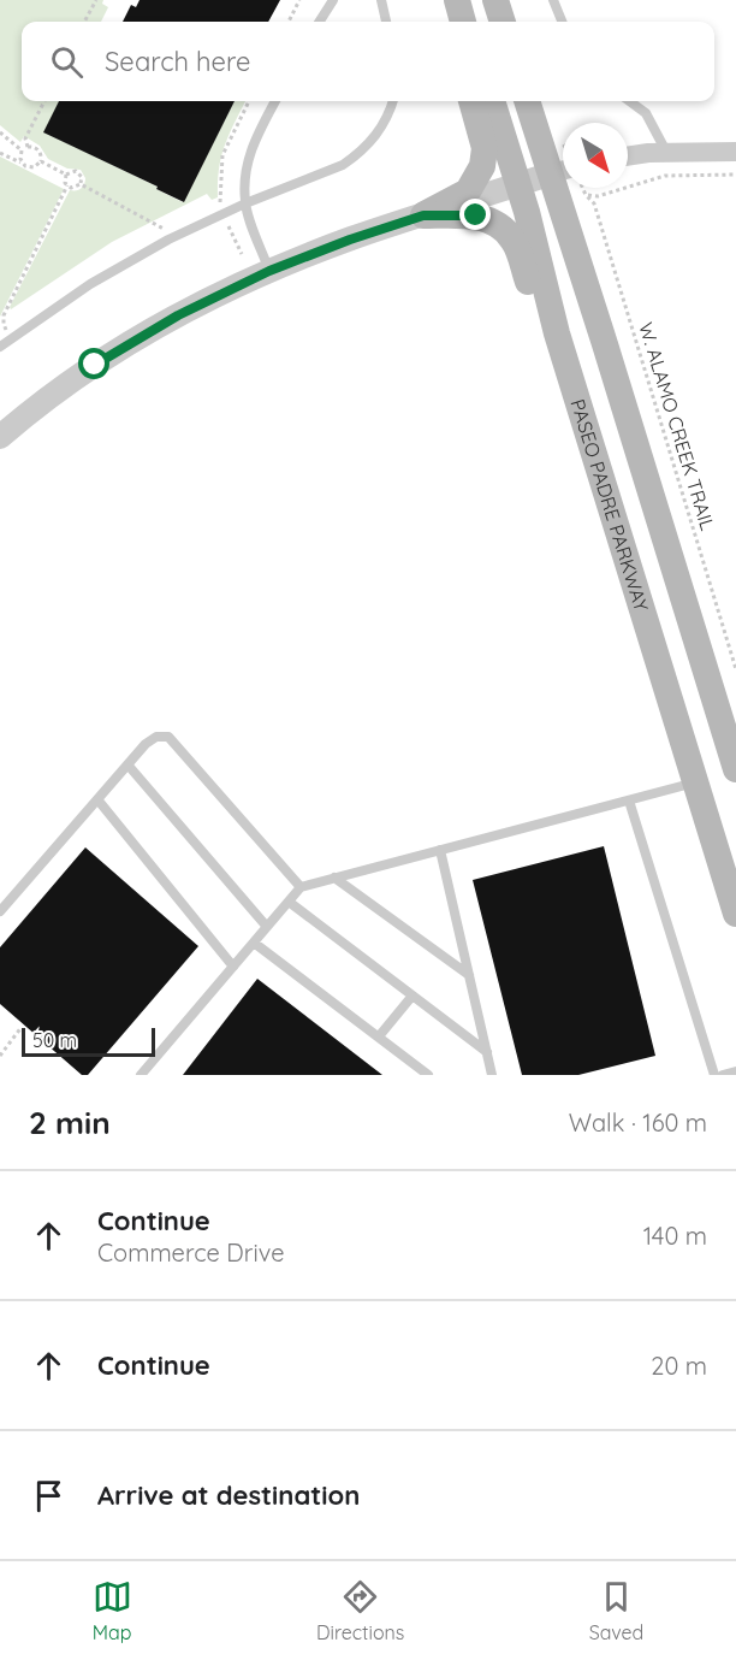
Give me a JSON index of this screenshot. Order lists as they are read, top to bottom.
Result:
{
  "streets": {
    "main road": ["PASEO PADRE PARKWAY"],
    "path": ["W. ALAMO CREEK TRAIL"]
  },
  "scale_bar": "50 m",
  "north": "bottom right",
  "page": {
    "search": "Search here",
    "scale": "50 m",
    "heading": ["2 min", "Walk · 160 m"],
    "list": [
      ["Continue", "Commerce Drive", "140 m"],
      ["Continue", "20 m"],
      "Arrive at destination"
    ],
    "nav": ["Map", "Directions", "Saved"]
  }
}
